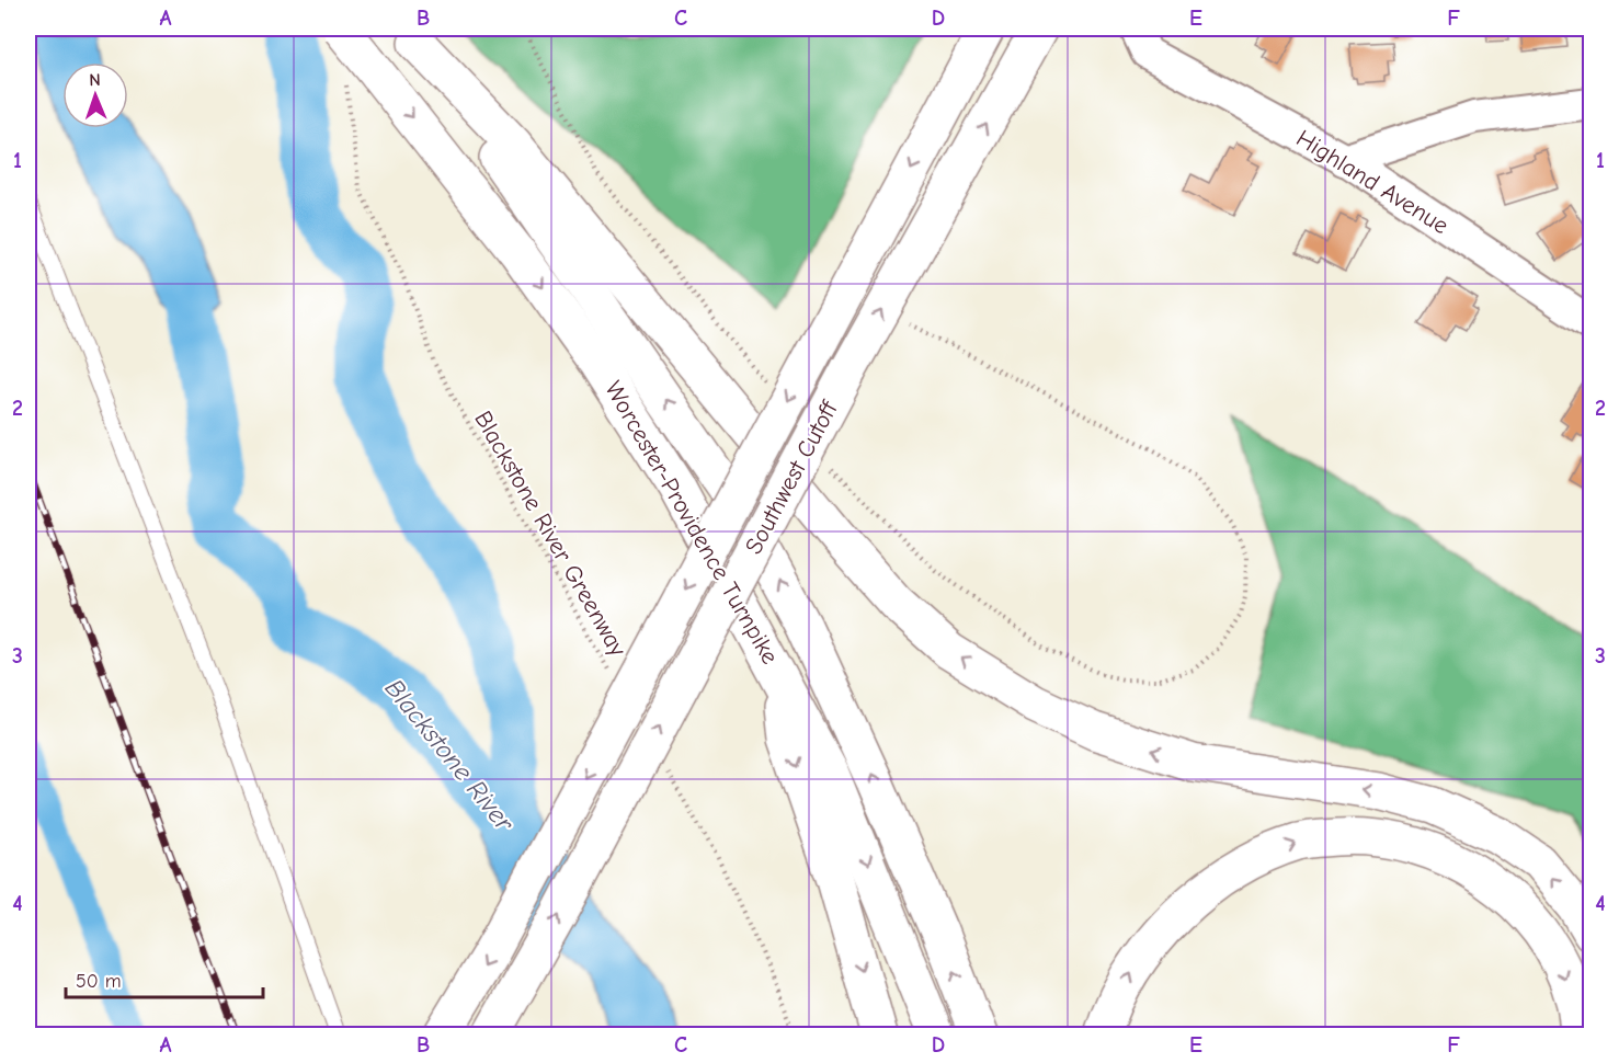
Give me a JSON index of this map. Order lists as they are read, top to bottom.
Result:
{
  "streets": {
    "main road": ["Southwest Cutoff", "Worcester-Providence Turnpike"],
    "street": ["Highland Avenue"],
    "path": ["Blackstone River Greenway"]
  },
  "crossings": [
    ["Worcester-Providence Turnpike", "Blackstone River Greenway"]
  ],
  "water": ["Blackstone River"],
  "scale_bar": "50 m",
  "north": "top",
  "grid": {
    "columns": [
      "A",
      "B",
      "C",
      "D",
      "E",
      "F"
    ],
    "rows": [
      "1",
      "2",
      "3",
      "4"
    ]
  }
}
